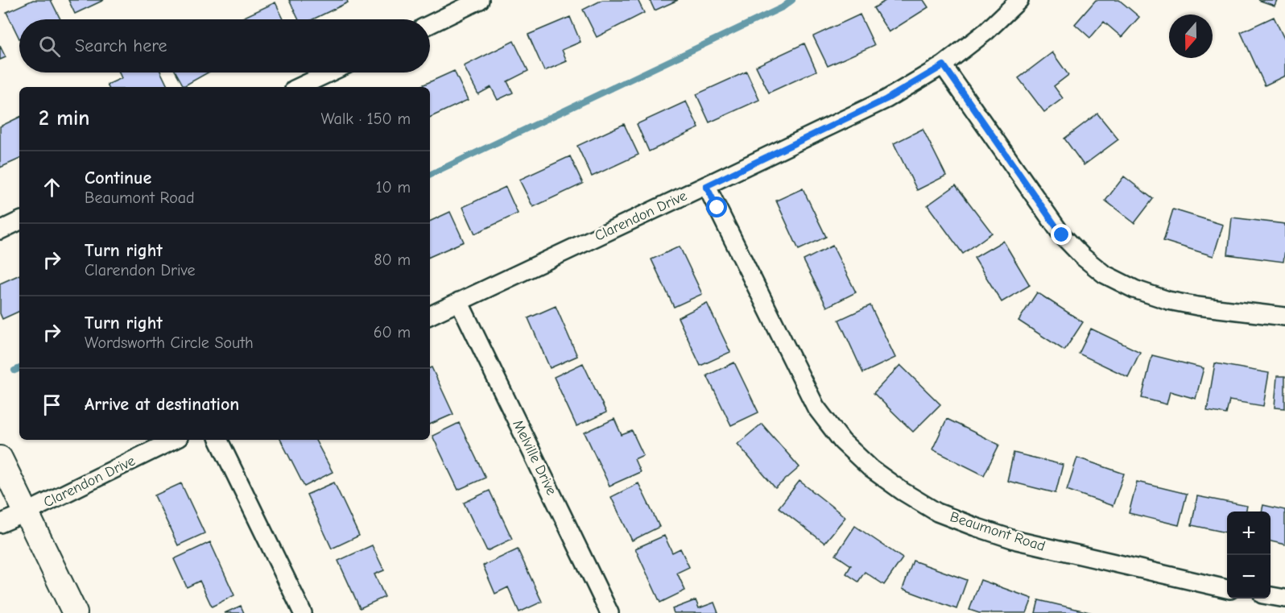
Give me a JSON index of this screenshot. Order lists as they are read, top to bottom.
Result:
{
  "streets": {
    "street": ["Clarendon Drive", "Melville Drive", "Beaumont Road"]
  },
  "crossings": [
    ["Clarendon Drive", "Melville Drive"],
    ["Clarendon Drive", "Beaumont Road"]
  ],
  "north": "bottom",
  "page": {
    "search": "Search here",
    "heading": ["2 min", "Walk · 150 m"],
    "list": [
      ["Continue", "Beaumont Road", "10 m"],
      ["Turn right", "Clarendon Drive", "80 m"],
      ["Turn right", "Wordsworth Circle South", "60 m"],
      "Arrive at destination"
    ],
    "map_buttons": ["+", "−"]
  }
}
